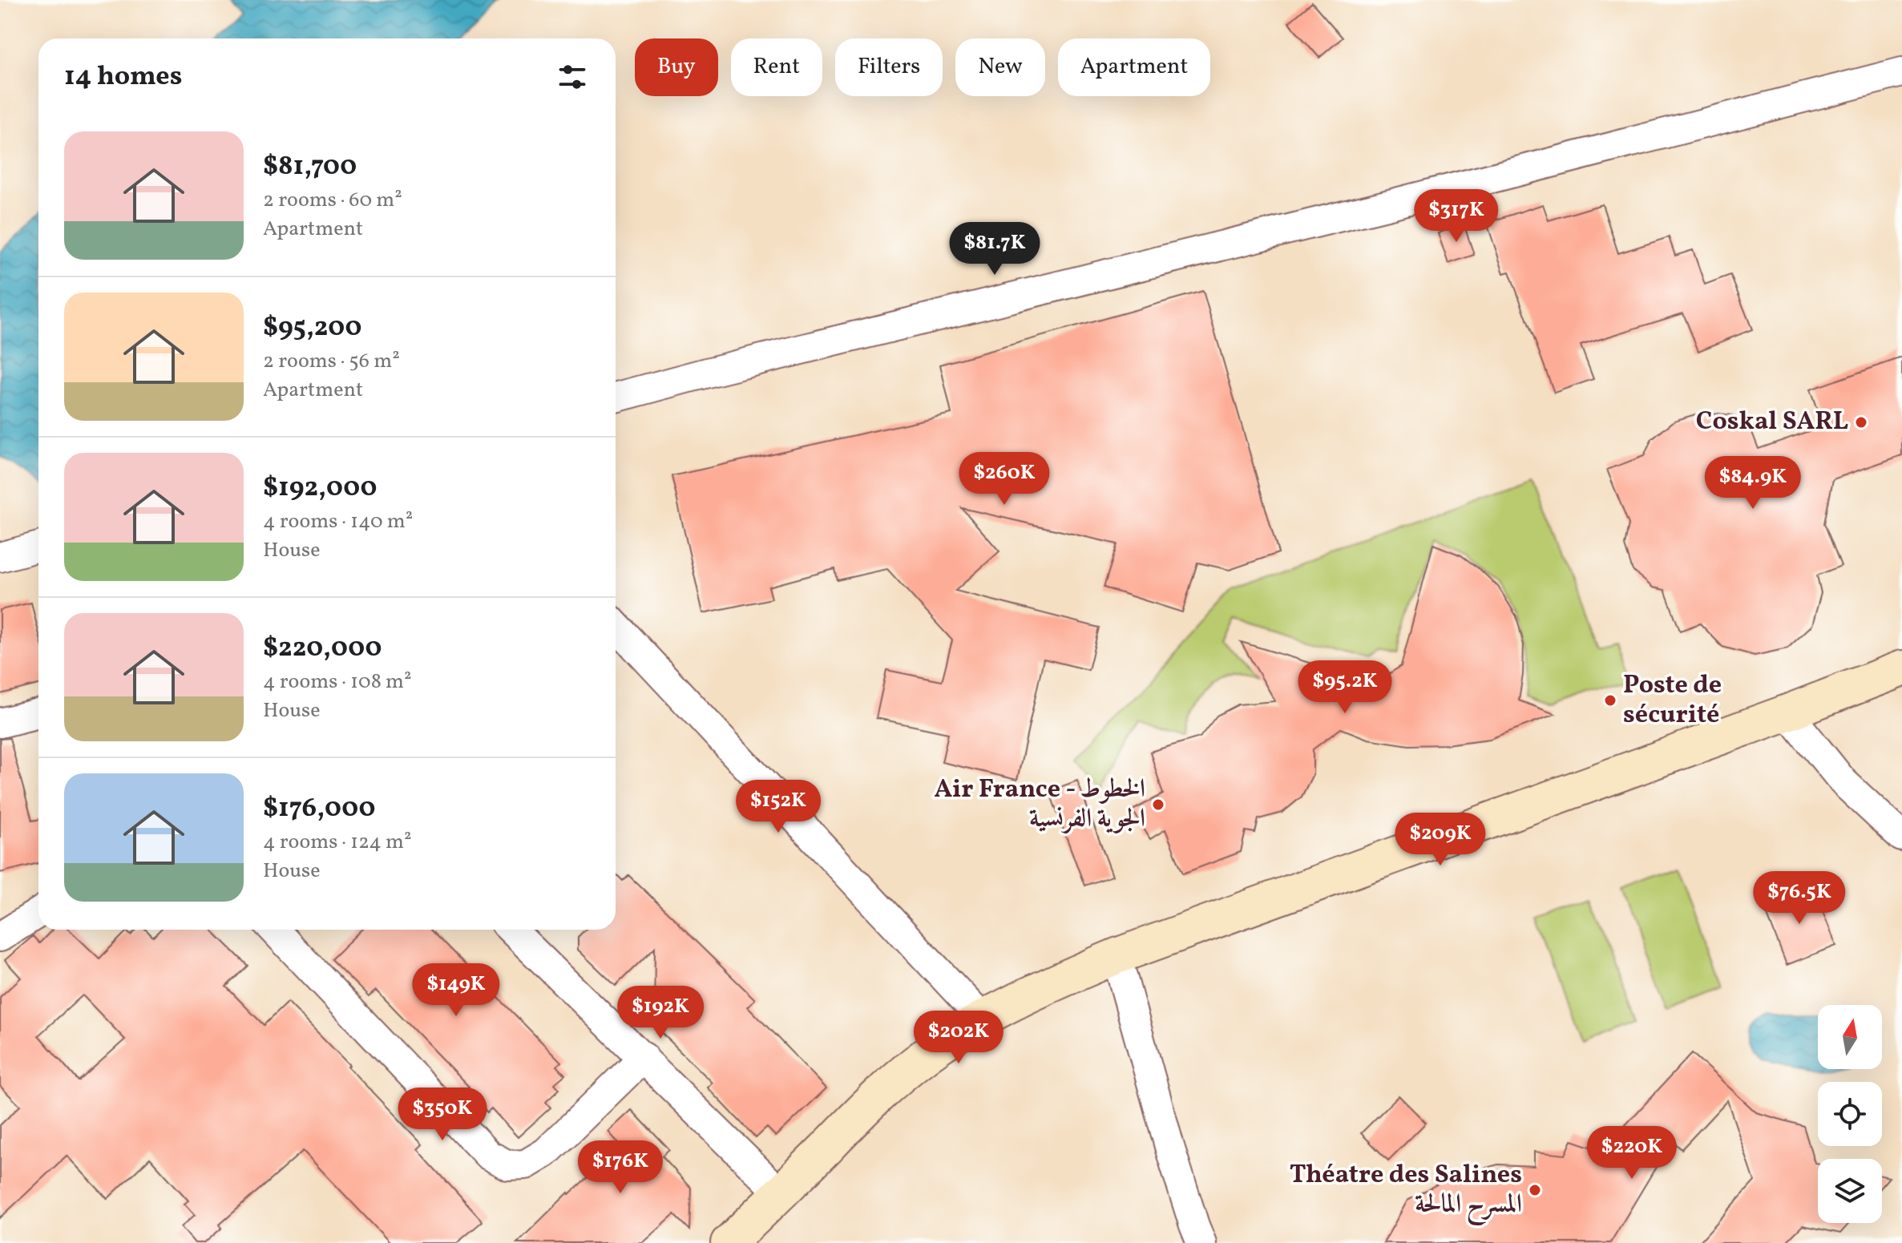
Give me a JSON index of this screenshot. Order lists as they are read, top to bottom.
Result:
{
  "places": [
    "Coskal SARL",
    "Poste de sécurité",
    "Air France - الخطوط الجوية الفرنسية",
    "Théatre des Salines المسرح المالحة"
  ],
  "north": "top",
  "page": {
    "chip": [
      "Buy",
      "Rent",
      "Filters",
      "New",
      "Apartment"
    ],
    "heading": "14 homes",
    "list": [
      {
        "name": "$81,700",
        "note": "2 rooms · 60 m² · Apartment"
      },
      {
        "name": "$95,200",
        "note": "2 rooms · 56 m² · Apartment"
      },
      {
        "name": "$192,000",
        "note": "4 rooms · 140 m² · House"
      },
      {
        "name": "$220,000",
        "note": "4 rooms · 108 m² · House"
      },
      {
        "name": "$176,000",
        "note": "4 rooms · 124 m² · House"
      }
    ],
    "price": [
      "$317K",
      "$81.7K",
      "$260K",
      "$84.9K",
      "$95.2K",
      "$152K",
      "$209K",
      "$76.5K",
      "$149K",
      "$192K",
      "$202K",
      "$350K",
      "$220K",
      "$176K"
    ]
  }
}
